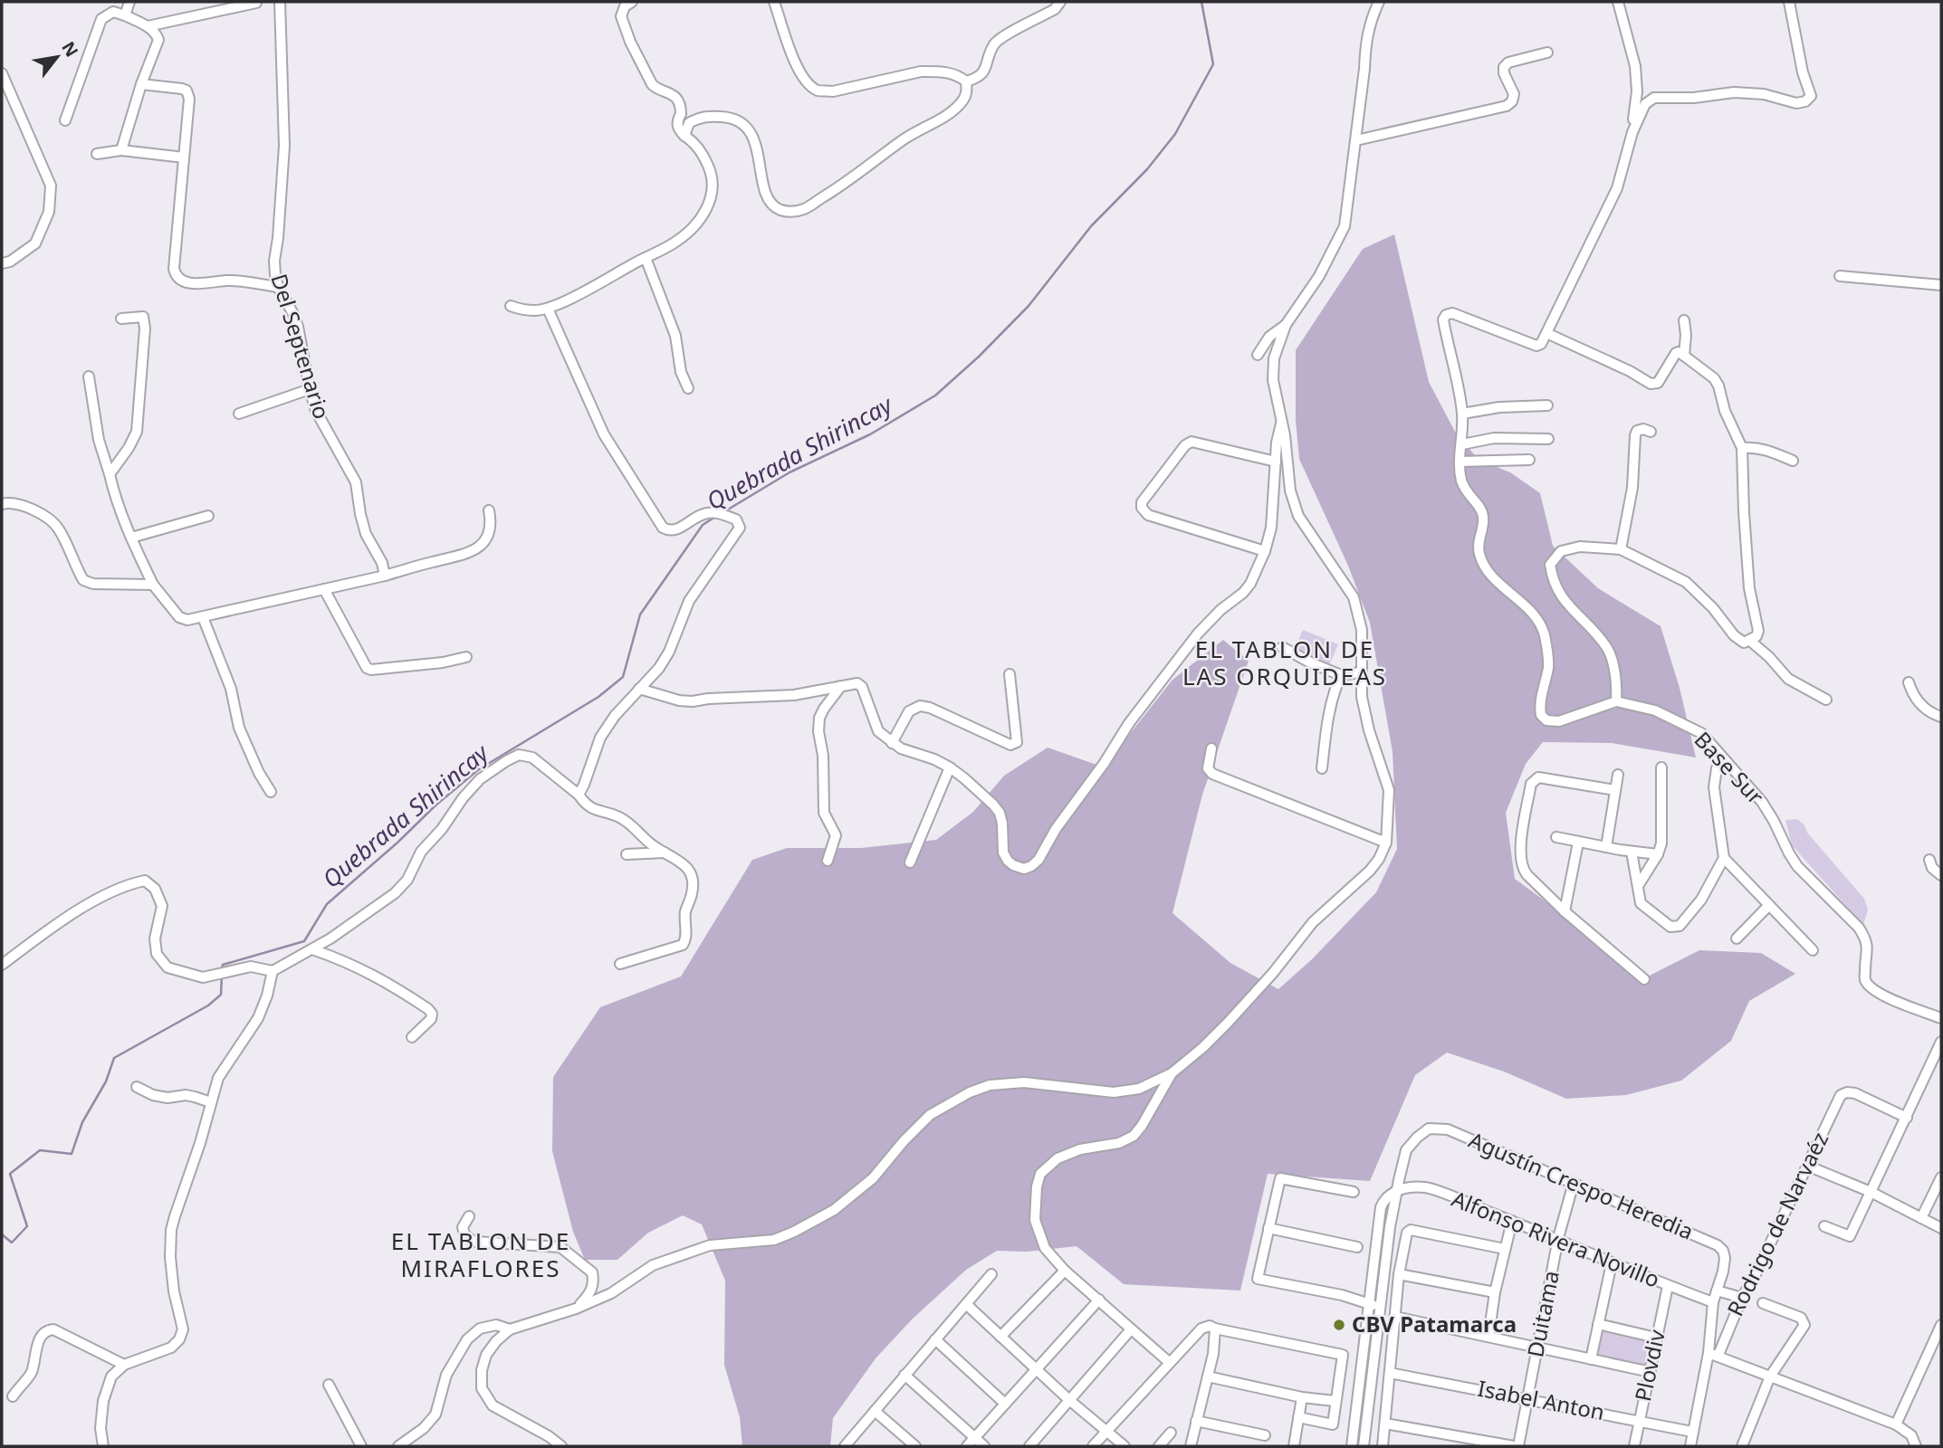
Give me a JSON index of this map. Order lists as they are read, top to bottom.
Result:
{
  "streets": {
    "street": [
      "Del Septenario",
      "Base Sur",
      "Agustín Crespo Heredia",
      "Rodrigo de Narvaéz",
      "Alfonso Rivera Novillo",
      "Duitama",
      "Plovdiv",
      "Isabel Anton"
    ]
  },
  "crossings": [
    ["Agustín Crespo Heredia", "Alfonso Rivera Novillo"],
    ["Agustín Crespo Heredia", "Duitama"],
    ["Alfonso Rivera Novillo", "Duitama"],
    ["Alfonso Rivera Novillo", "Plovdiv"],
    ["Duitama", "Isabel Anton"],
    ["Plovdiv", "Isabel Anton"]
  ],
  "districts": ["EL TABLON DE LAS ORQUIDEAS", "EL TABLON DE MIRAFLORES"],
  "water": ["Quebrada Shirincay"],
  "places": ["CBV Patamarca"],
  "north": "top right"
}
